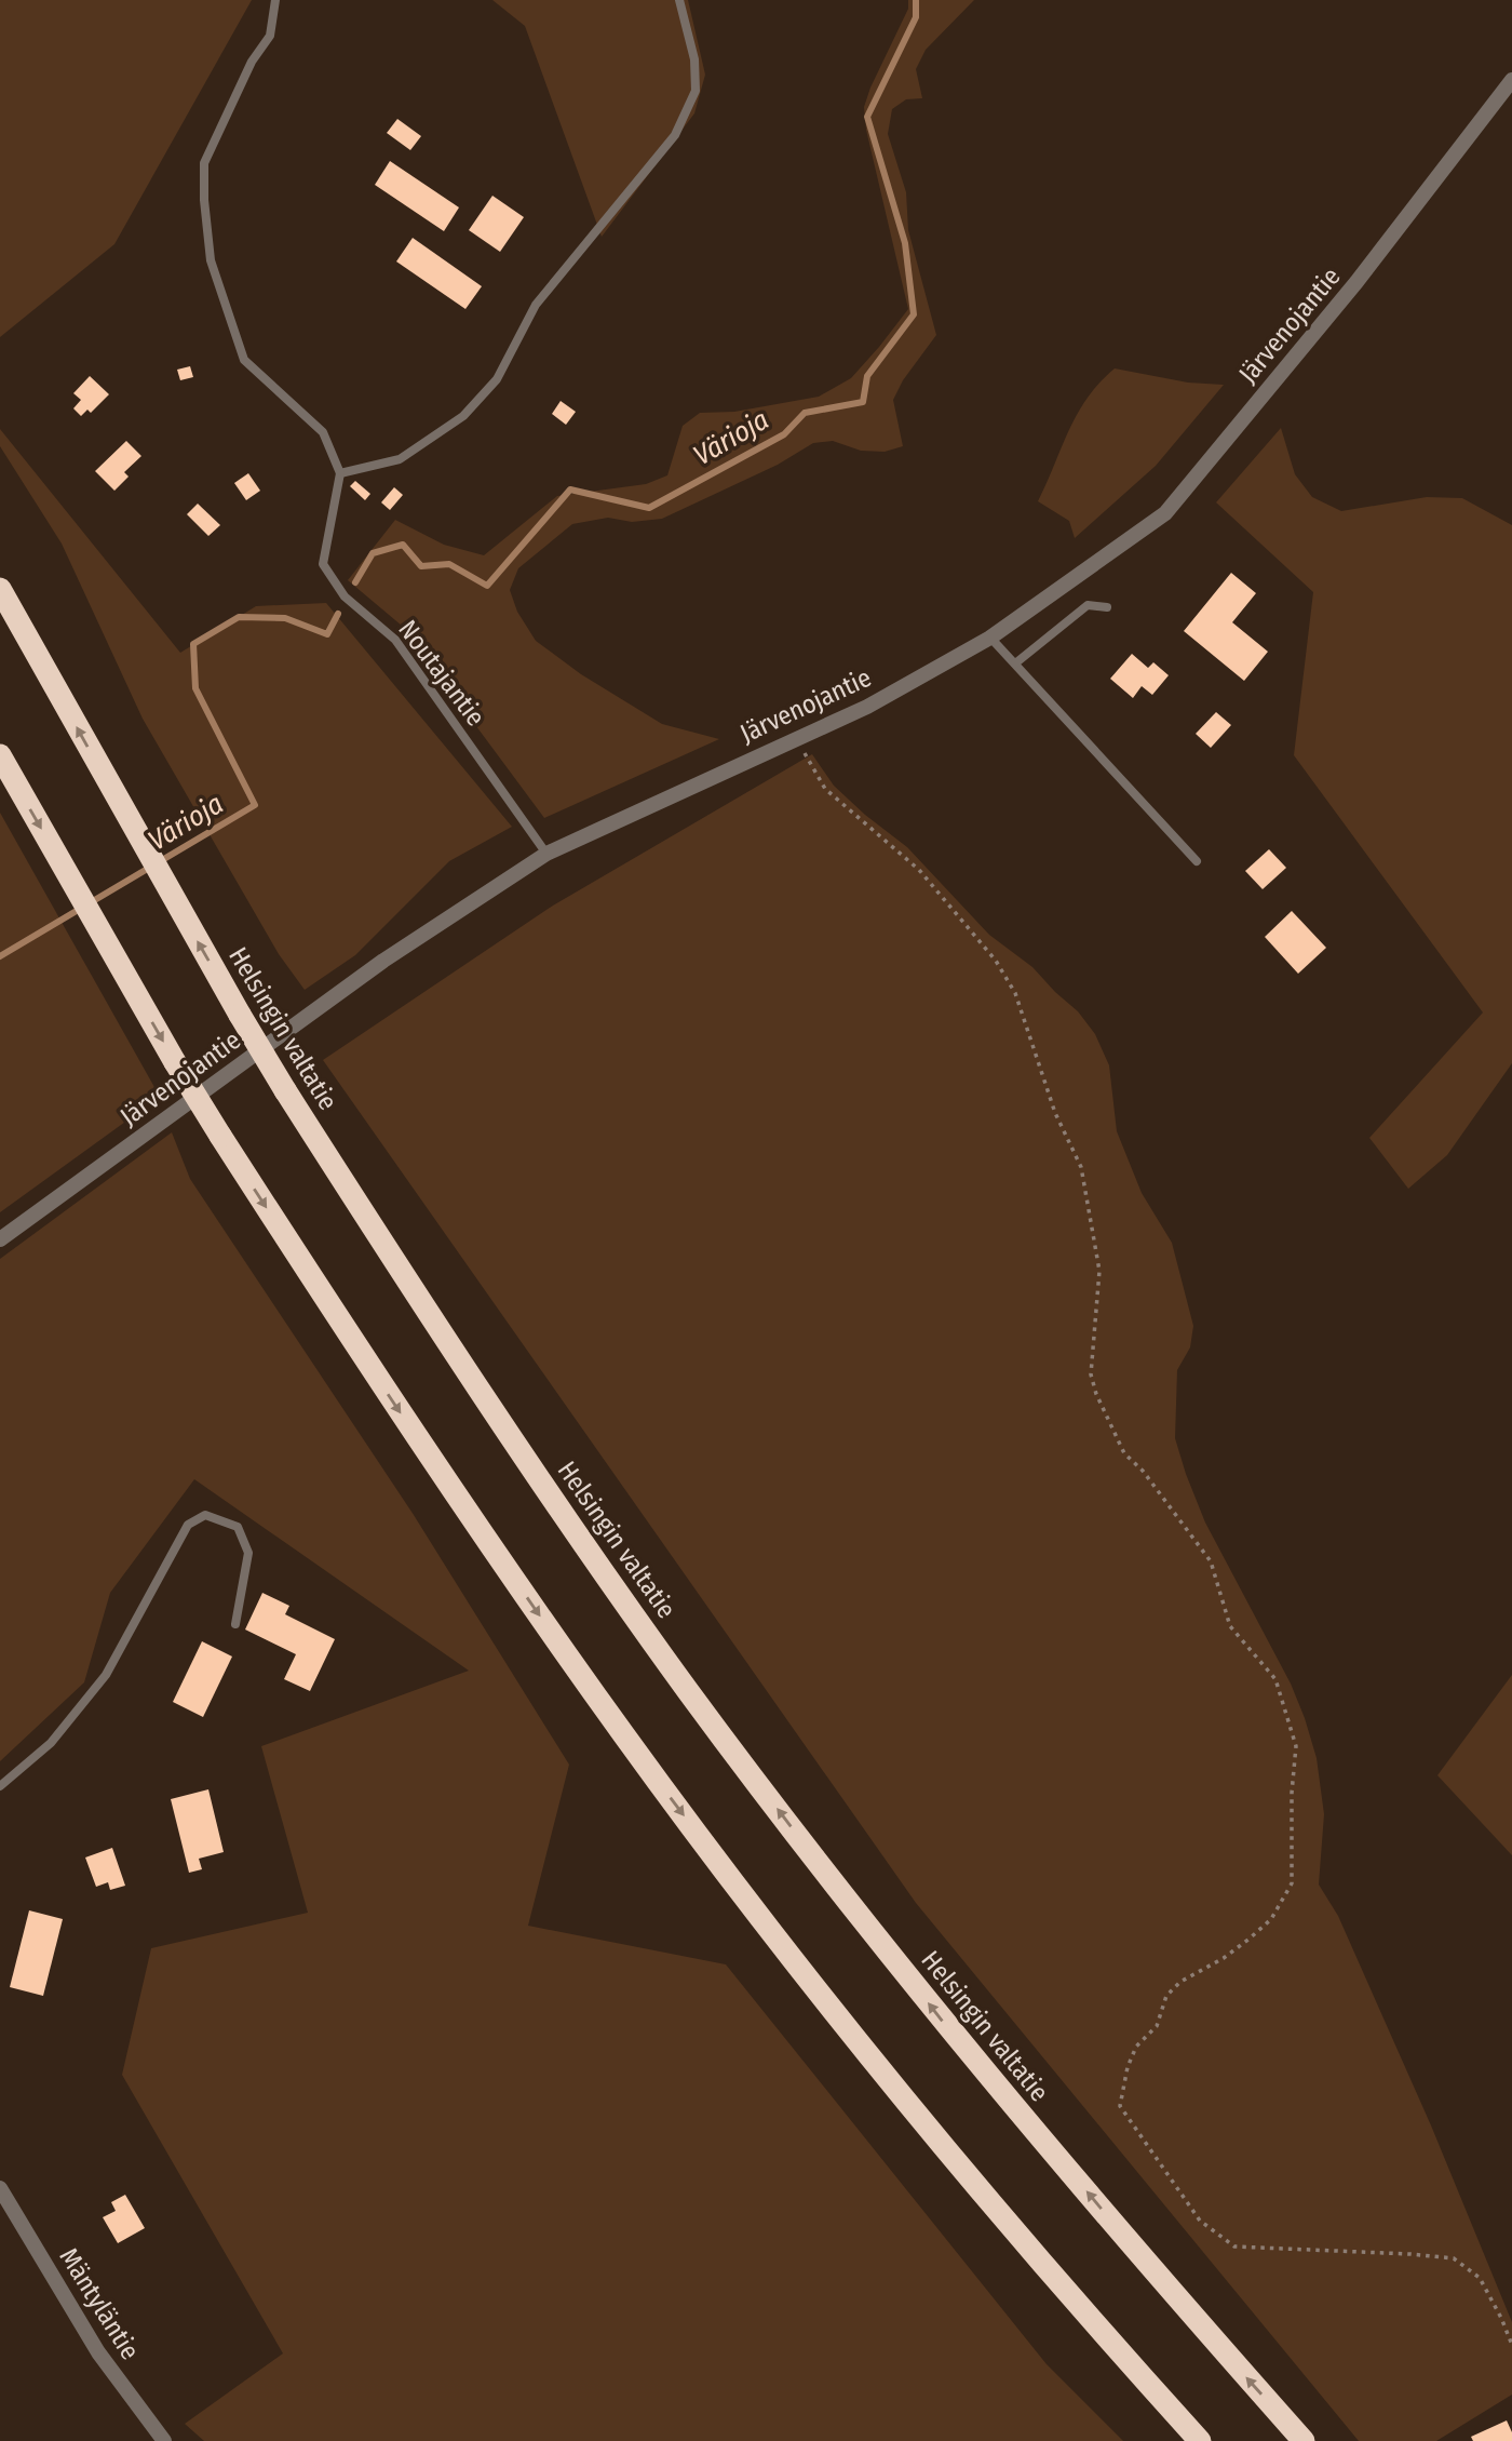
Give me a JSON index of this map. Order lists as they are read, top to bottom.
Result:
{
  "streets": {
    "highway": ["Helsingin valtatie"],
    "street": ["Järvenojantie", "Mäntyläntie"],
    "lane": ["Noutajantie"]
  },
  "crossings": [
    ["Järvenojantie", "Noutajantie"]
  ],
  "water": ["Värioja"]
}
